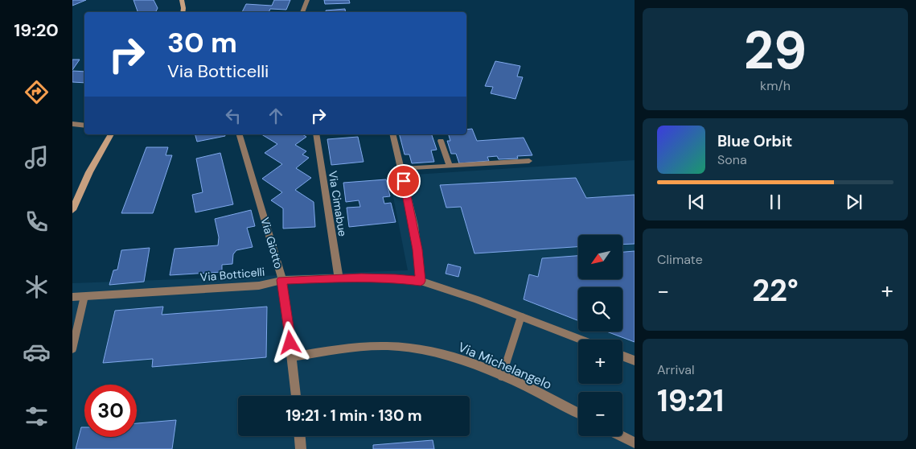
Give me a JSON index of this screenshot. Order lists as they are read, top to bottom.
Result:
{
  "streets": {
    "street": [
      "Via Cimabue",
      "Via Giotto",
      "Via Botticelli",
      "Via Michelangelo"
    ]
  },
  "crossings": [
    ["Via Cimabue", "Via Botticelli"],
    ["Via Giotto", "Via Botticelli"],
    ["Via Giotto", "Via Michelangelo"]
  ],
  "north": "bottom left",
  "page": {
    "tabs": "19:20",
    "tile": [
      ["29", "km/h"],
      "Climate",
      ["Arrival", "19:21"]
    ],
    "turn": ["30 m", "Via Botticelli"],
    "song": ["Blue Orbit", "Sona"],
    "map_buttons": ["+", "−"],
    "heat": ["−", "22°", "+"],
    "limit": "30",
    "trip": "19:21 · 1 min · 130 m"
  }
}
